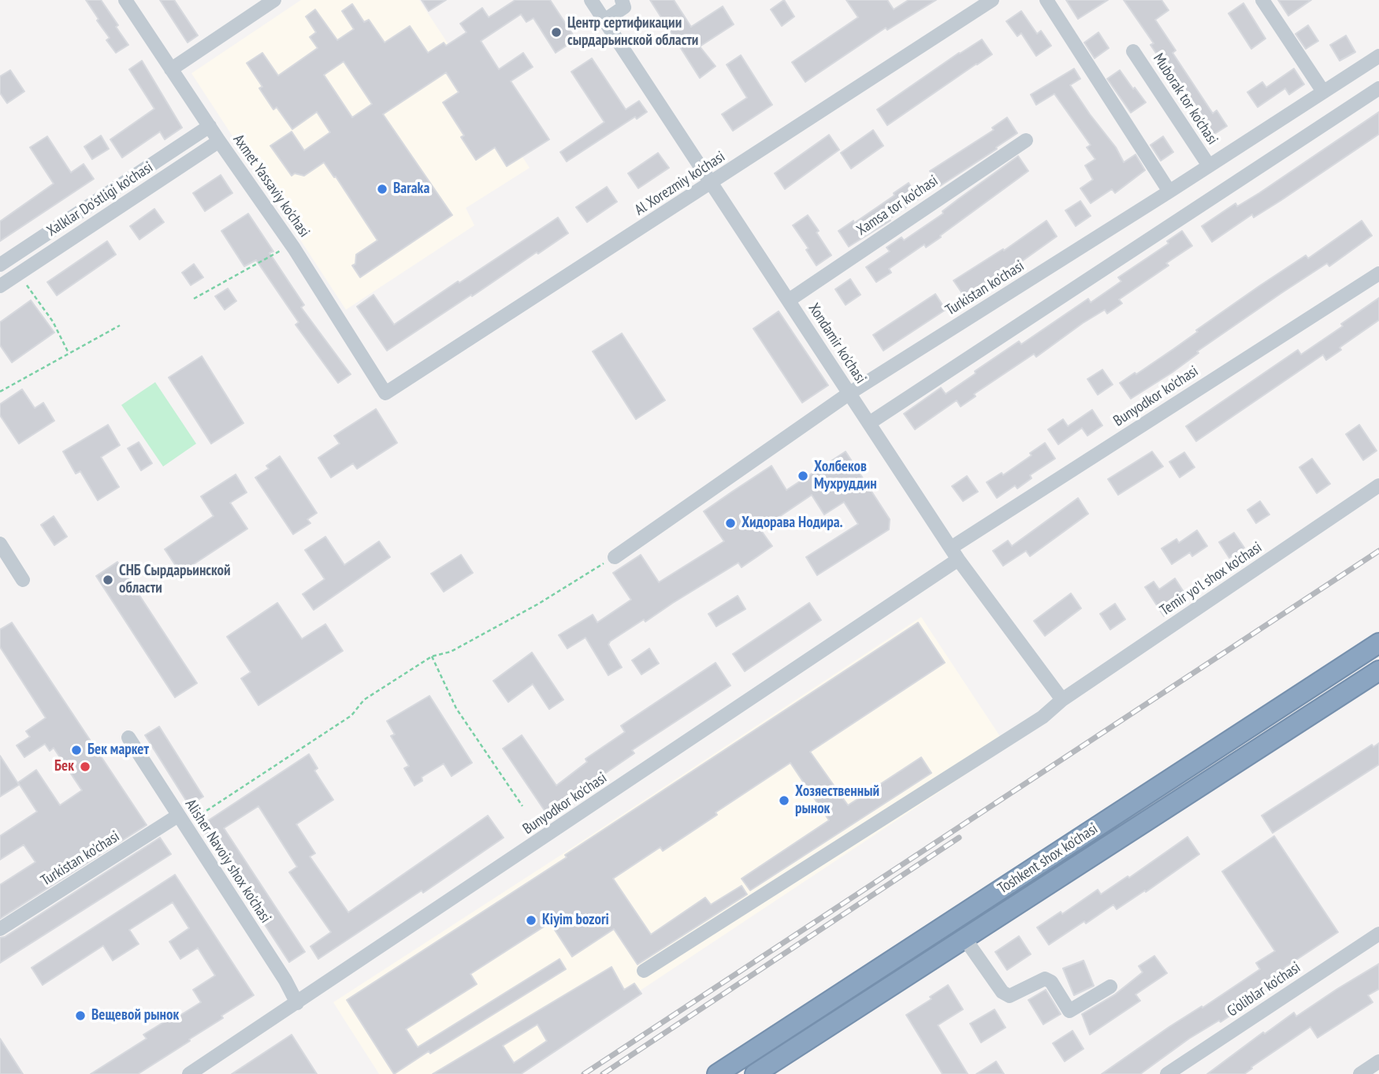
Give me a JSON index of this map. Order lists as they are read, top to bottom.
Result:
{
  "streets": {
    "highway": ["Toshkent shox ko'chasi"],
    "street": [
      "Muborak tor ko'chasi",
      "Al Xorezmiy ko'chasi",
      "Axmet Yassaviy ko'chasi",
      "Xalklar Do'stligi ko'chasi",
      "Xamsa tor ko'chasi",
      "Turkistan ko'chasi",
      "Xondamir ko'chasi",
      "Bunyodkor ko'chasi",
      "Temir yo'l shox ko'chasi",
      "Alisher Navoiy shox ko'chasi",
      "G'oliblar ko'chasi"
    ]
  },
  "crossings": [
    ["Muborak tor ko'chasi", "Turkistan ko'chasi"],
    ["Al Xorezmiy ko'chasi", "Axmet Yassaviy ko'chasi"],
    ["Al Xorezmiy ko'chasi", "Xondamir ko'chasi"],
    ["Axmet Yassaviy ko'chasi", "Xalklar Do'stligi ko'chasi"],
    ["Xamsa tor ko'chasi", "Xondamir ko'chasi"],
    ["Turkistan ko'chasi", "Xondamir ko'chasi"],
    ["Turkistan ko'chasi", "Alisher Navoiy shox ko'chasi"],
    ["Xondamir ko'chasi", "Bunyodkor ko'chasi"],
    ["Xondamir ko'chasi", "Temir yo'l shox ko'chasi"],
    ["Bunyodkor ko'chasi", "Alisher Navoiy shox ko'chasi"]
  ],
  "places": [
    "Центр сертификации сырдарьинской области",
    "Baraka",
    "Холбеков Мухруддин",
    "Хидорава Нодира.",
    "СНБ Сырдарьинской области",
    "Бек маркет",
    "Бек",
    "Хозяественный рынок",
    "Kiyim bozori",
    "Вещевой рынок"
  ]
}
